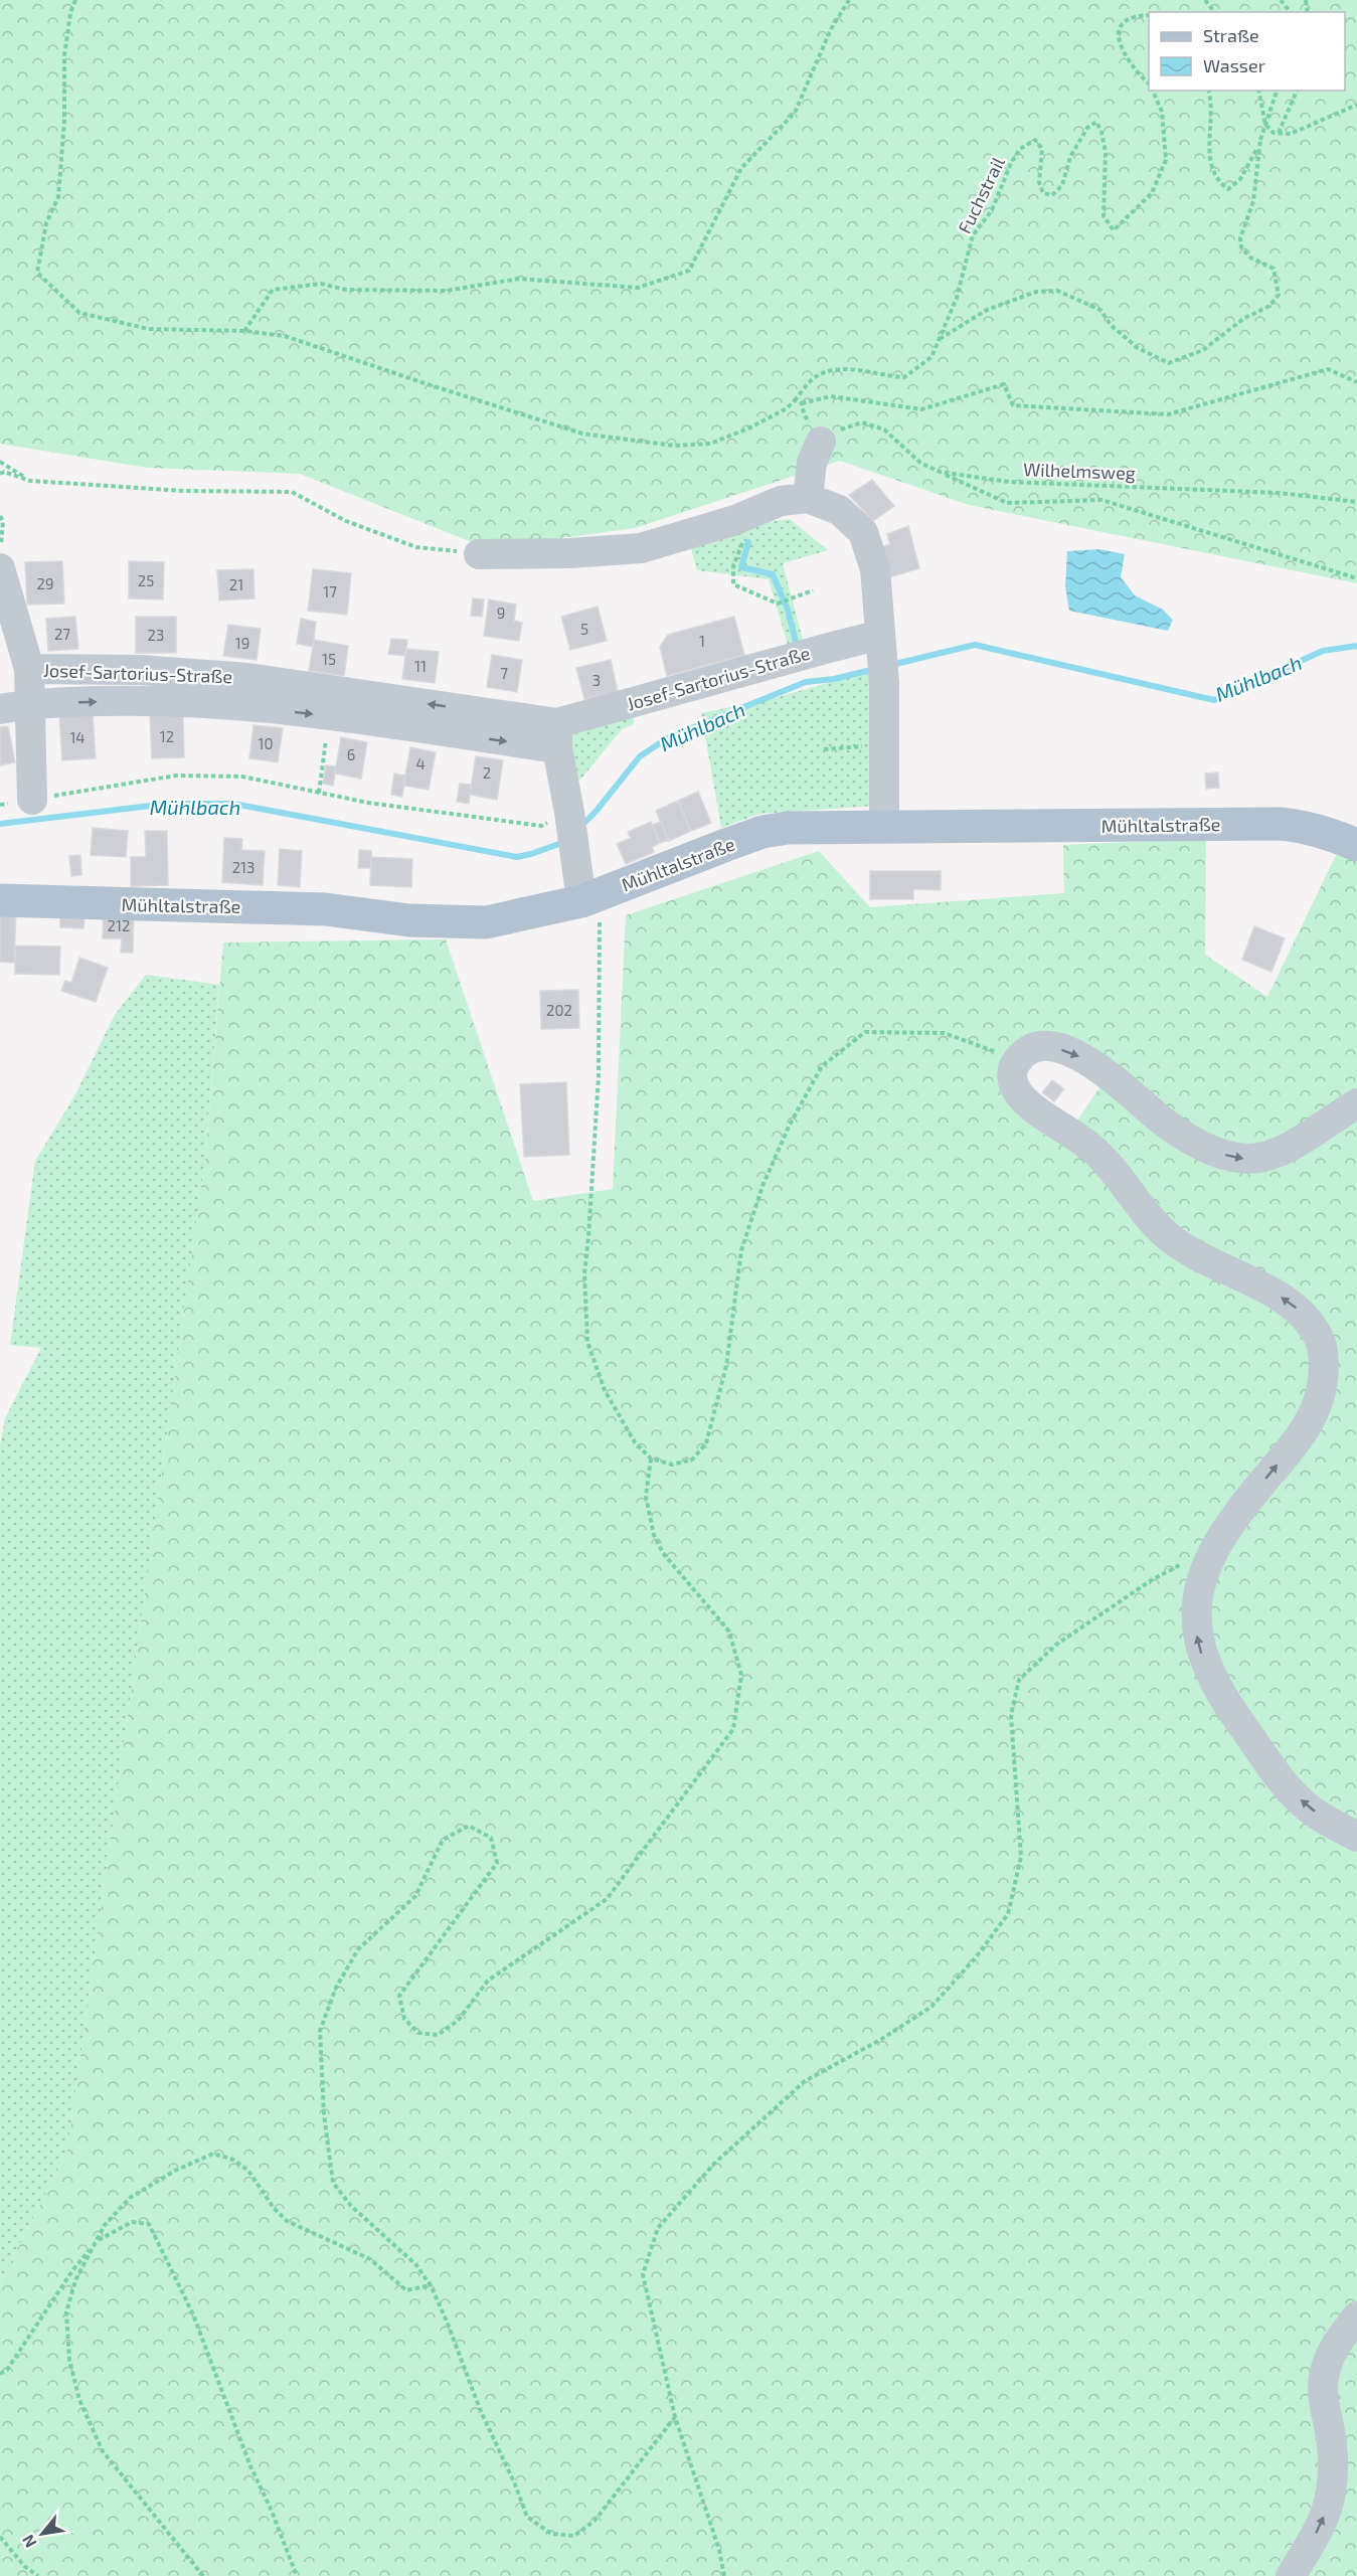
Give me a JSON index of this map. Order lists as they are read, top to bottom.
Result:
{
  "streets": {
    "main road": ["Mühltalstraße"],
    "street": ["Josef-Sartorius-Straße"],
    "path": ["Fuchstrail", "Wilhelmsweg"]
  },
  "water": ["Mühlbach"],
  "house_numbers": [
    "25",
    "29",
    "21",
    "17",
    "9",
    "5",
    "27",
    "23",
    "1",
    "19",
    "15",
    "11",
    "7",
    "3",
    "12",
    "14",
    "10",
    "6",
    "4",
    "2",
    "213",
    "212",
    "202"
  ],
  "legend": ["Straße", "Wasser"],
  "north": "bottom left"
}
